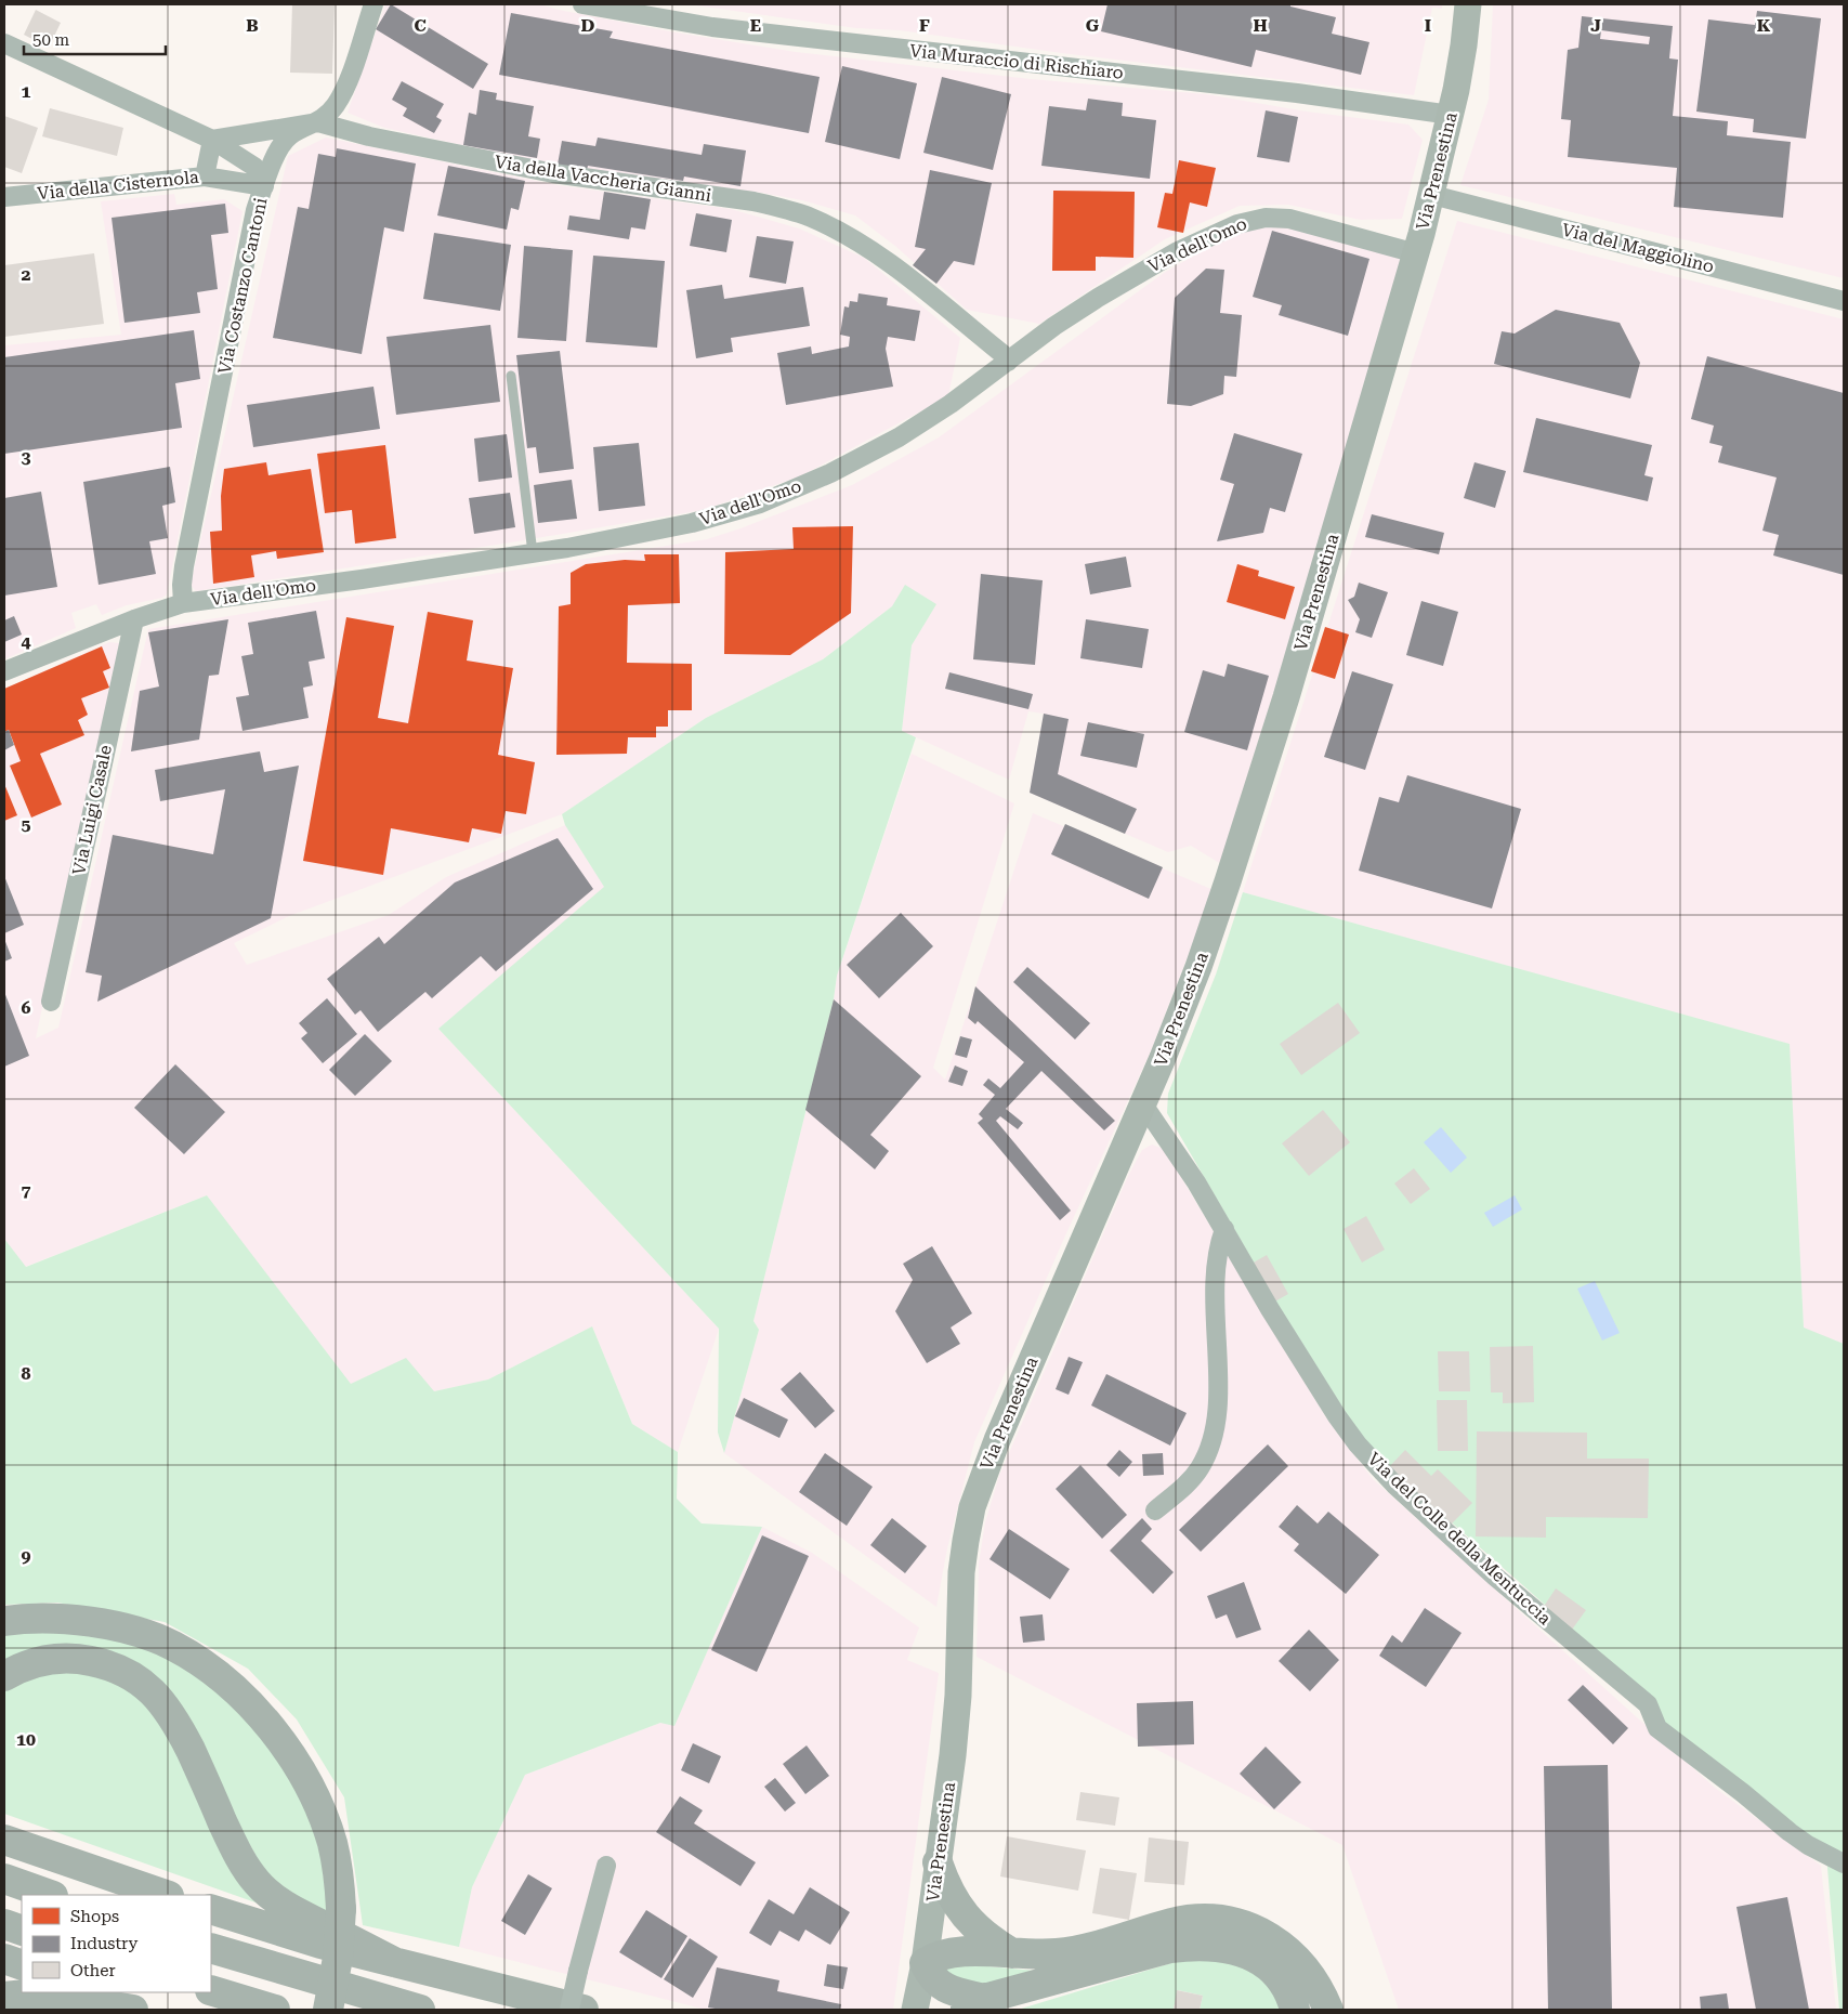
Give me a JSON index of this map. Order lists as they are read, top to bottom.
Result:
{
  "streets": {
    "main road": ["Via Prenestina"],
    "street": [
      "Via Muraccio di Rischiaro",
      "Via della Vaccheria Gianni",
      "Via della Cisternola",
      "Via dell'Omo",
      "Via del Maggiolino",
      "Via Costanzo Cantoni",
      "Via Luigi Casale",
      "Via del Colle della Mentuccia"
    ]
  },
  "crossings": [
    ["Via Muraccio di Rischiaro", "Via Prenestina"],
    ["Via Prenestina", "Via dell'Omo"],
    ["Via Prenestina", "Via del Maggiolino"],
    ["Via Prenestina", "Via del Colle della Mentuccia"],
    ["Via della Vaccheria Gianni", "Via dell'Omo"],
    ["Via della Vaccheria Gianni", "Via Costanzo Cantoni"],
    ["Via della Cisternola", "Via Costanzo Cantoni"],
    ["Via dell'Omo", "Via Costanzo Cantoni"],
    ["Via dell'Omo", "Via Luigi Casale"]
  ],
  "legend": ["Shops", "Industry", "Other"],
  "scale_bar": "50 m",
  "grid": {
    "columns": [
      "B",
      "C",
      "D",
      "E",
      "F",
      "G",
      "H",
      "I",
      "J",
      "K"
    ],
    "rows": [
      "1",
      "2",
      "3",
      "4",
      "5",
      "6",
      "7",
      "8",
      "9",
      "10"
    ]
  }
}
